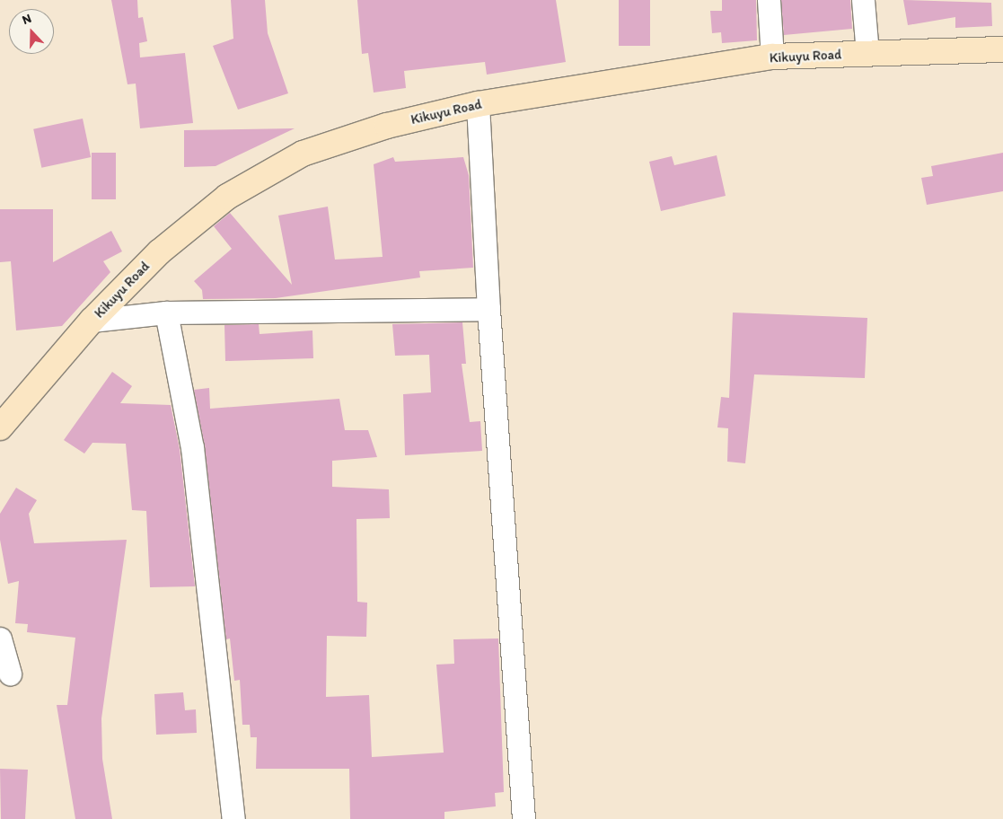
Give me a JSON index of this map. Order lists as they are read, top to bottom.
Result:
{
  "streets": {
    "main road": ["Kikuyu Road"]
  },
  "north": "top"
}
